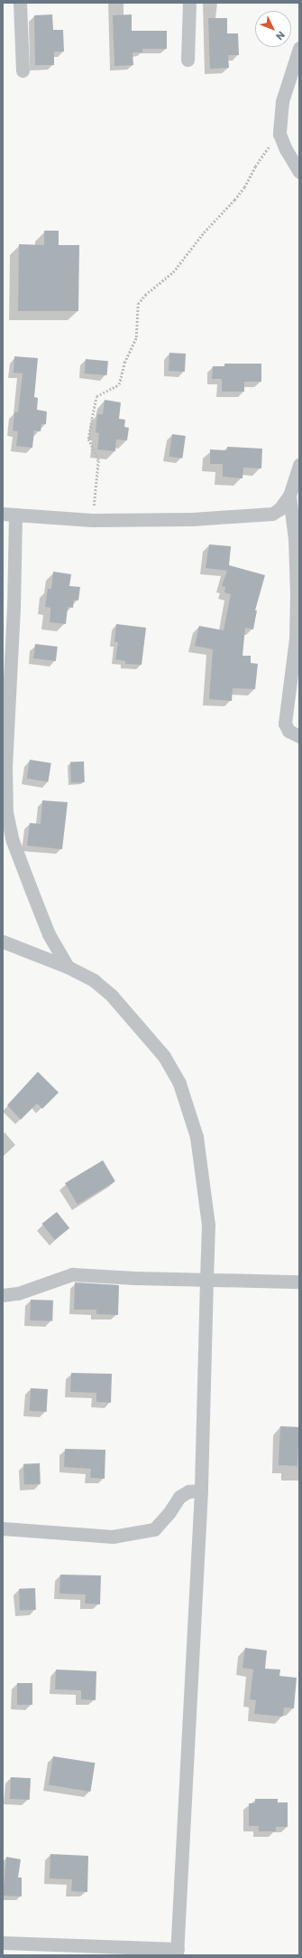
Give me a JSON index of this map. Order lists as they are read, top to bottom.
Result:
{
  "north": "bottom right"
}
